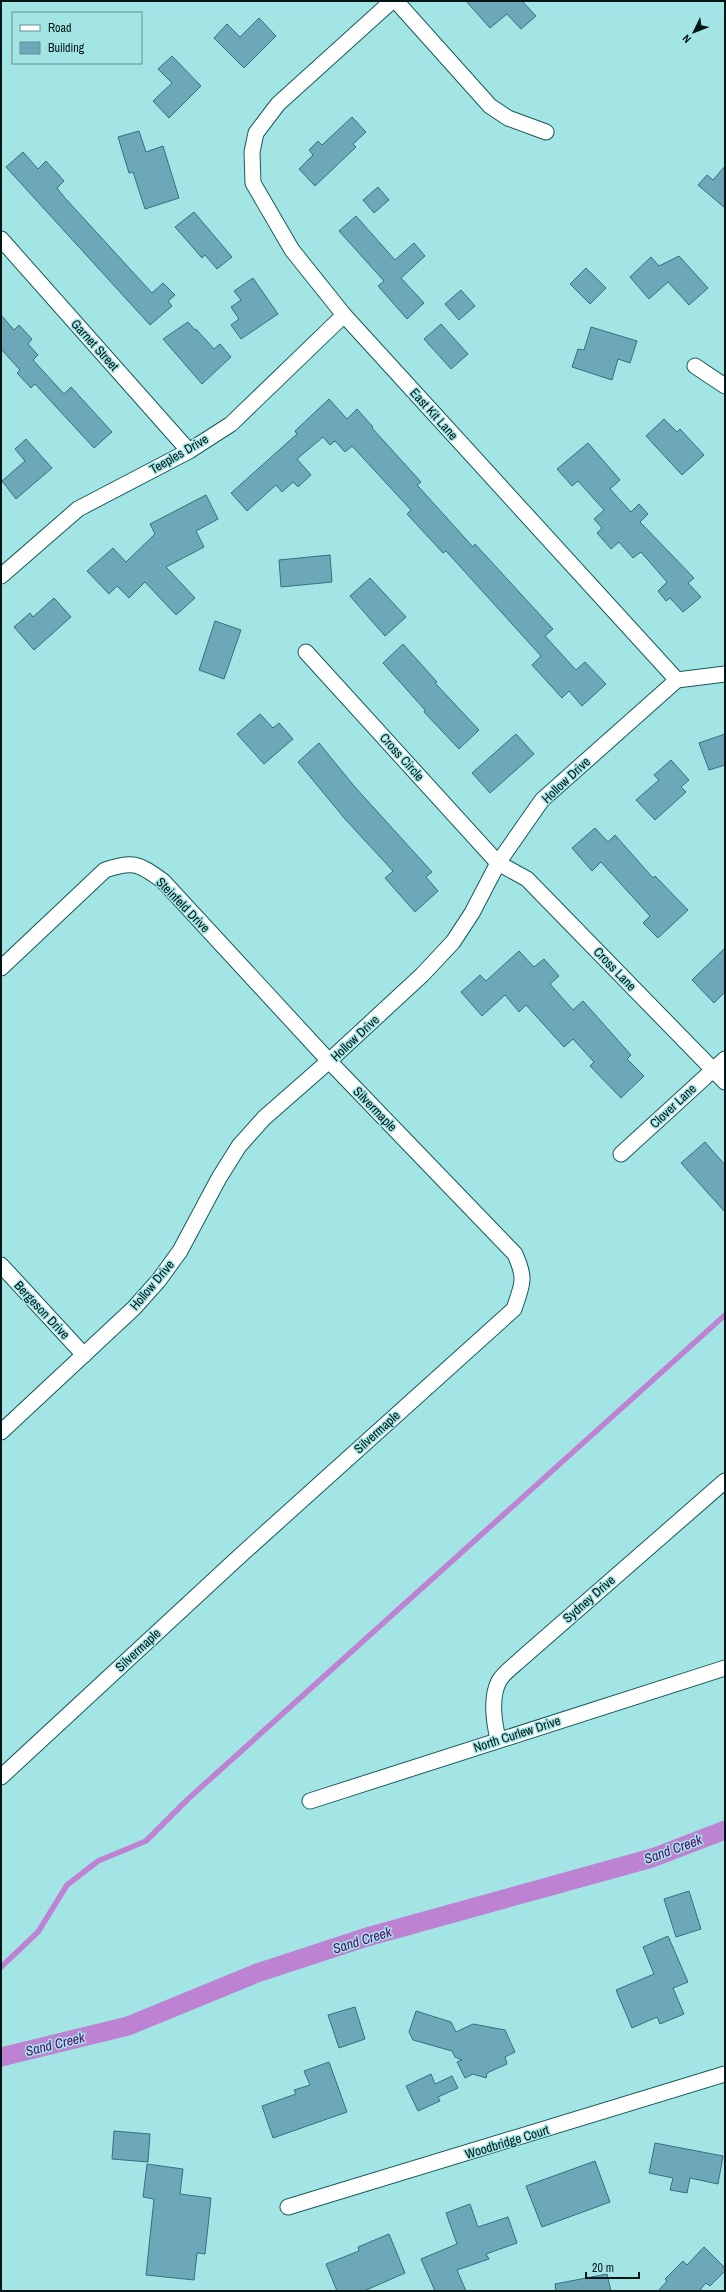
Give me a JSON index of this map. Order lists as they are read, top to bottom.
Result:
{
  "streets": {
    "street": [
      "Garnet Street",
      "East Kit Lane",
      "Teeples Drive",
      "Cross Circle",
      "Hollow Drive",
      "Steinfeld Drive",
      "Cross Lane",
      "Clover Lane",
      "Silvermaple",
      "Bergeson Drive",
      "Sydney Drive",
      "North Curlew Drive",
      "Woodbridge Court"
    ]
  },
  "crossings": [
    ["Garnet Street", "Teeples Drive"],
    ["East Kit Lane", "Teeples Drive"],
    ["East Kit Lane", "Hollow Drive"],
    ["Cross Circle", "Hollow Drive"],
    ["Cross Circle", "Cross Lane"],
    ["Hollow Drive", "Steinfeld Drive"],
    ["Hollow Drive", "Cross Lane"],
    ["Hollow Drive", "Silvermaple"],
    ["Hollow Drive", "Bergeson Drive"],
    ["Steinfeld Drive", "Silvermaple"],
    ["Cross Lane", "Clover Lane"],
    ["Sydney Drive", "North Curlew Drive"]
  ],
  "water": ["Sand Creek"],
  "legend": ["Road", "Building"],
  "scale_bar": "20 m",
  "north": "bottom left"
}
